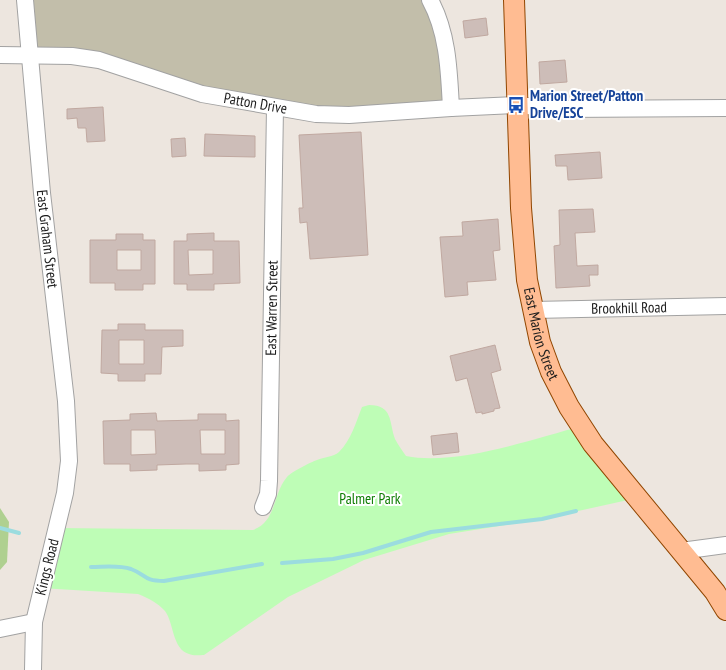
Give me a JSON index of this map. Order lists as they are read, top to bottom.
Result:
{
  "streets": {
    "main road": ["East Marion Street"],
    "street": [
      "Patton Drive",
      "East Graham Street",
      "East Warren Street",
      "Brookhill Road",
      "Kings Road"
    ]
  },
  "crossings": [
    ["Patton Drive", "East Graham Street"],
    ["Patton Drive", "East Warren Street"],
    ["Patton Drive", "East Marion Street"],
    ["East Graham Street", "Kings Road"],
    ["Brookhill Road", "East Marion Street"]
  ],
  "parks": ["Palmer Park"],
  "places": {
    "bus stop": ["Marion Street/Patton Drive/ESC"]
  }
}
